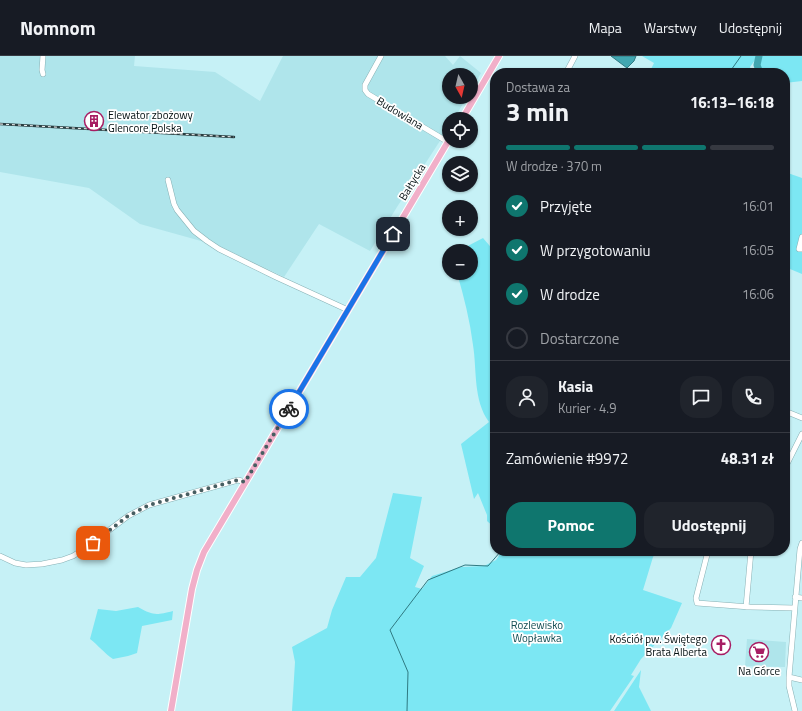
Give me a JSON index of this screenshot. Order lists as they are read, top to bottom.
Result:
{
  "streets": {
    "main road": ["Bałtycka"],
    "street": ["Budowlana"]
  },
  "parks": ["Rozlewisko Wopławka"],
  "places": {
    "building": ["Elewator zbożowy Glencore Polska"],
    "church": ["Kościół pw. Świętego Brata Alberta"],
    "supermarket": ["Na Górce"]
  },
  "north": "bottom",
  "page": {
    "header": "Nomnom",
    "nav": ["Mapa", "Warstwy", "Udostępnij"],
    "map_buttons": ["+", "−"],
    "heading": ["3 min", "Dostawa za", "16:13–16:18"],
    "panel": [
      "Kasia",
      "Kurier · 4.9",
      "Zamówienie #9972",
      "48.31 zł"
    ],
    "bar": "W drodze · 370 m",
    "list": [
      ["Przyjęte", "16:01"],
      ["W przygotowaniu", "16:05"],
      ["W drodze", "16:06"],
      "Dostarczone"
    ],
    "buttons": ["Pomoc", "Udostępnij"]
  }
}
